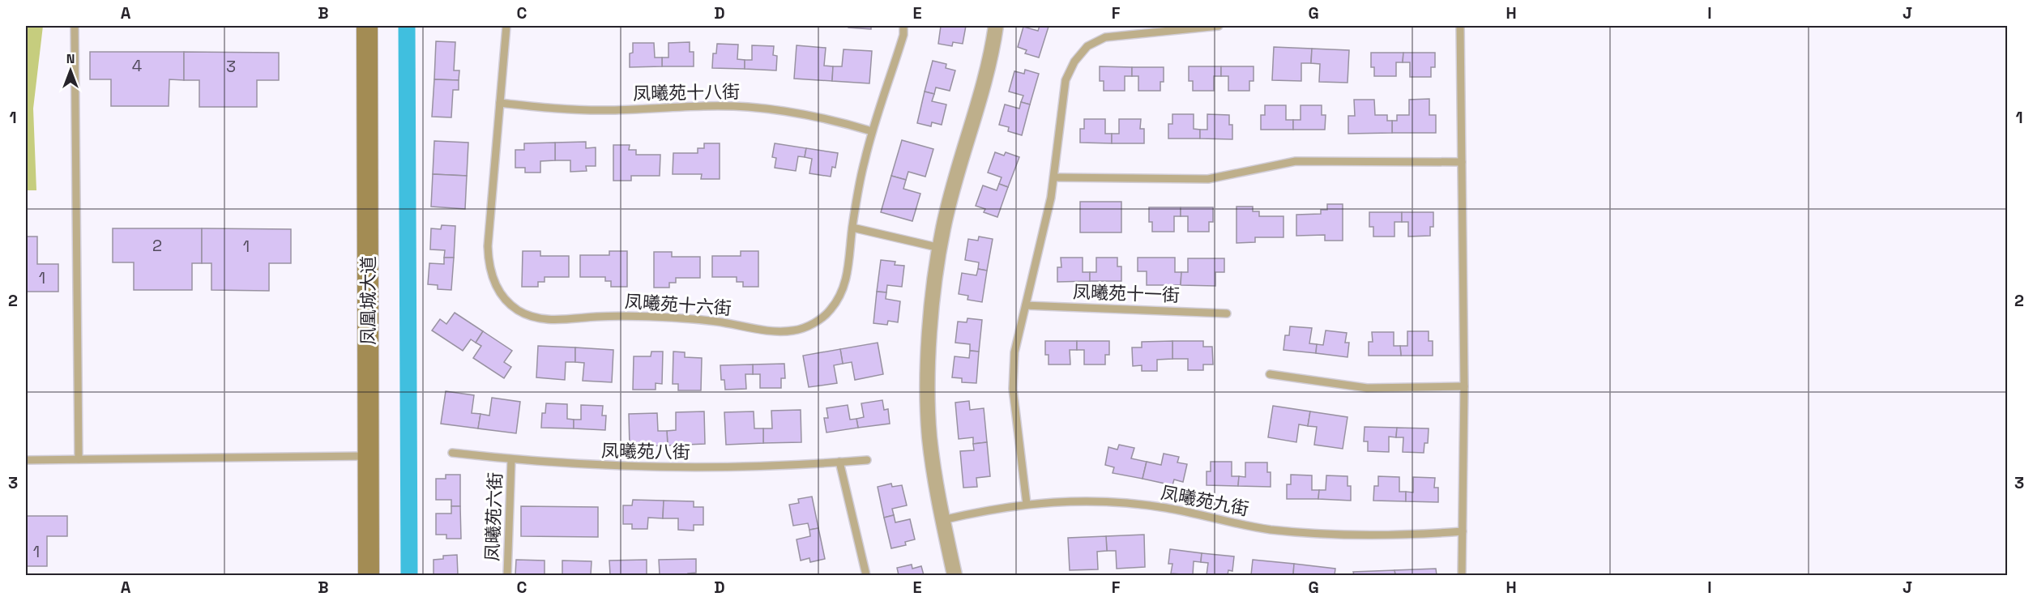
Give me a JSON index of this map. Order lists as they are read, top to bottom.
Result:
{
  "streets": {
    "main road": ["凤凰城大道"],
    "lane": [
      "凤曦苑十八街",
      "凤曦苑十一街",
      "凤曦苑十六街",
      "凤曦苑八街",
      "凤曦苑九街",
      "凤曦苑六街"
    ]
  },
  "crossings": [
    ["凤曦苑十八街", "凤曦苑十六街"],
    ["凤曦苑八街", "凤曦苑六街"]
  ],
  "house_numbers": [
    "4",
    "3",
    "2",
    "1",
    "1",
    "1"
  ],
  "north": "top",
  "grid": {
    "columns": [
      "A",
      "B",
      "C",
      "D",
      "E",
      "F",
      "G",
      "H",
      "I",
      "J"
    ],
    "rows": ["1", "2", "3"]
  }
}
